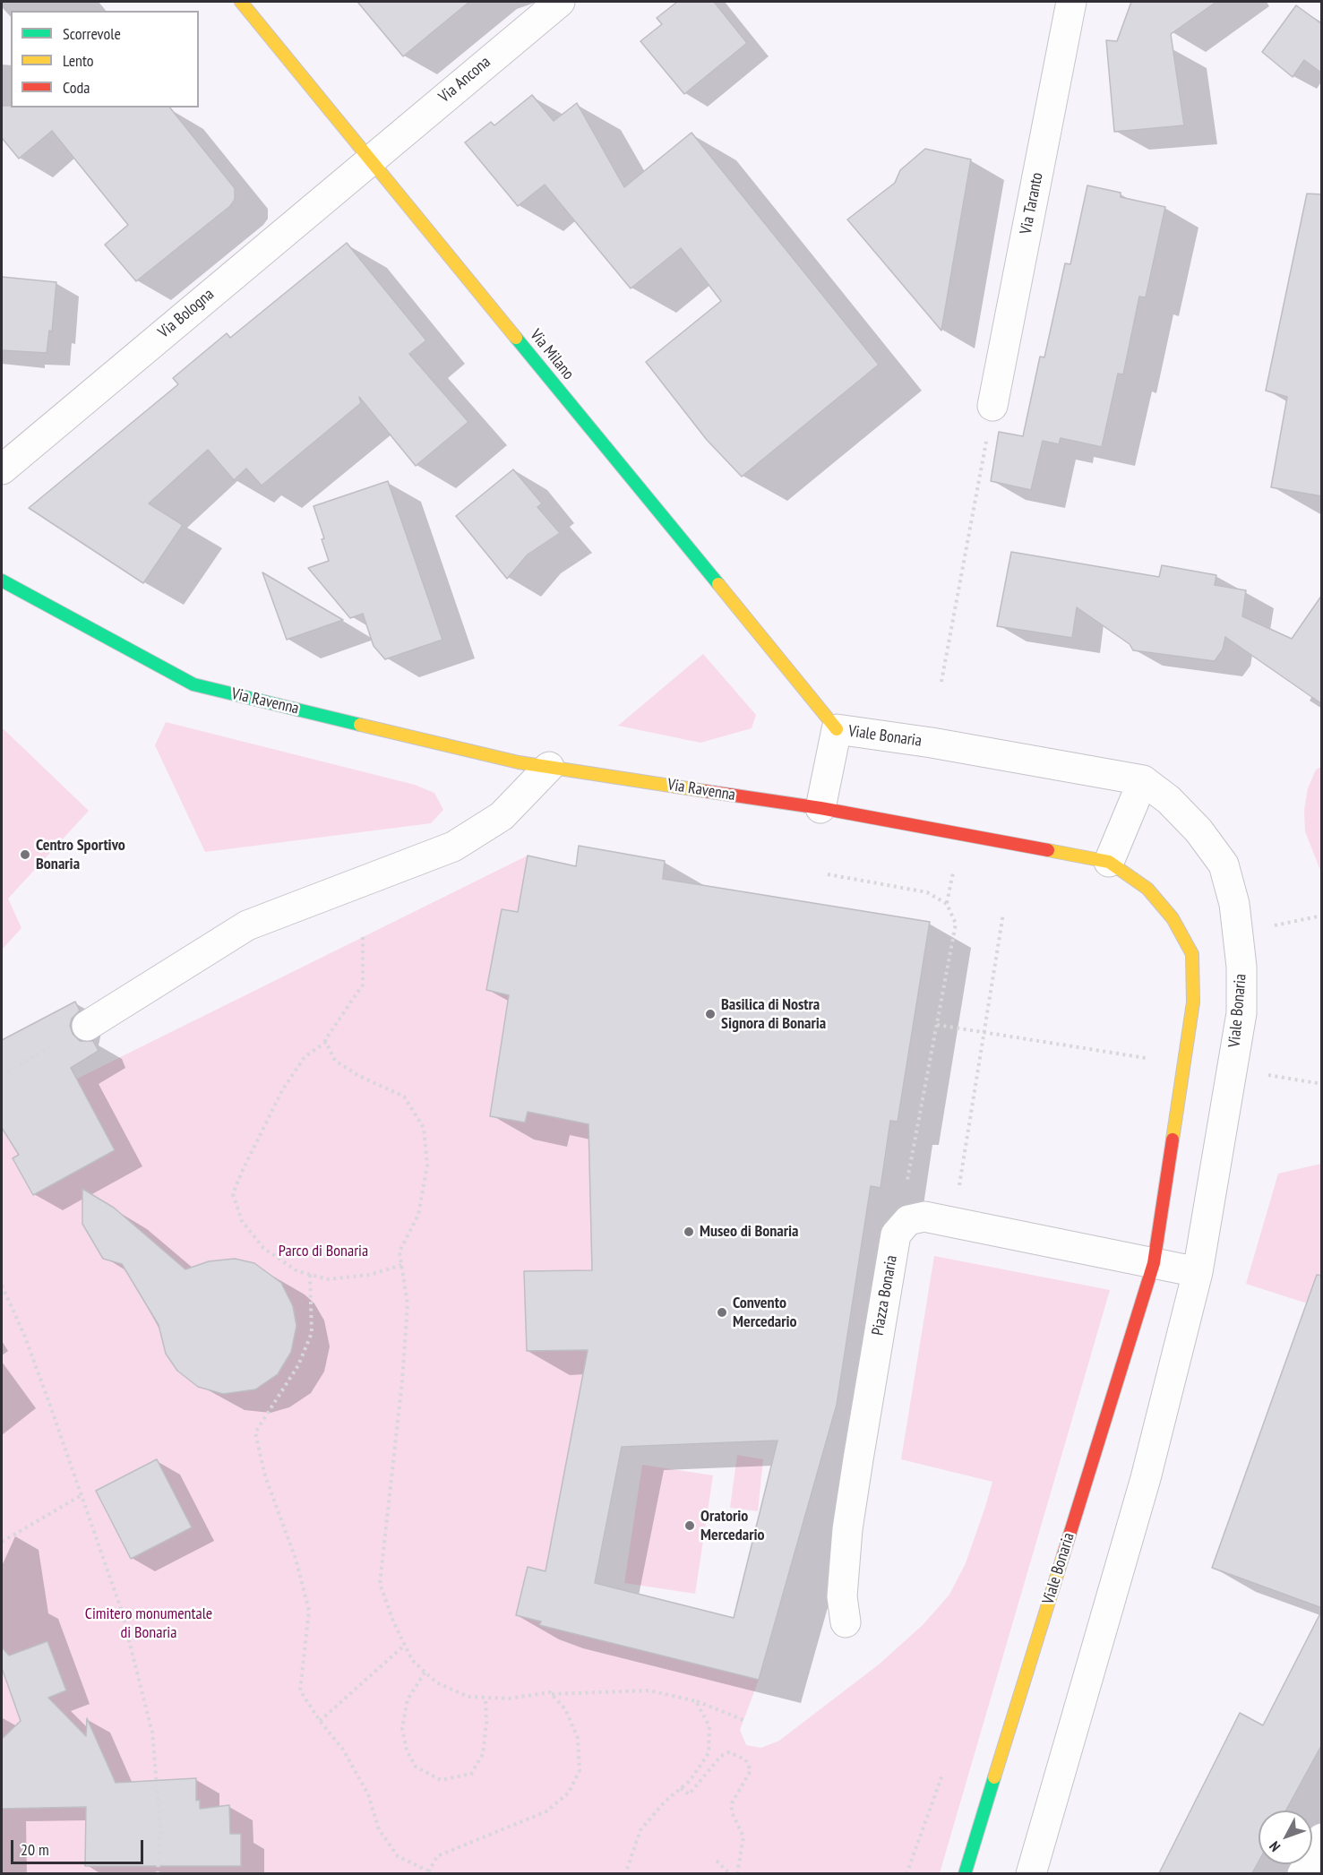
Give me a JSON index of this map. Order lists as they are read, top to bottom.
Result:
{
  "streets": {
    "street": [
      "Via Ancona",
      "Via Taranto",
      "Via Bologna",
      "Via Milano",
      "Via Ravenna",
      "Viale Bonaria",
      "Piazza Bonaria"
    ]
  },
  "crossings": [
    ["Via Ancona", "Via Bologna"],
    ["Via Ancona", "Via Milano"],
    ["Via Bologna", "Via Milano"],
    ["Via Milano", "Viale Bonaria"],
    ["Via Ravenna", "Viale Bonaria"],
    ["Viale Bonaria", "Piazza Bonaria"]
  ],
  "parks": ["Parco di Bonaria", "Cimitero monumentale di Bonaria"],
  "places": [
    "Centro Sportivo Bonaria",
    "Basilica di Nostra Signora di Bonaria",
    "Museo di Bonaria",
    "Convento Mercedario",
    "Oratorio Mercedario"
  ],
  "legend": ["Scorrevole", "Lento", "Coda"],
  "scale_bar": "20 m",
  "north": "bottom left"
}
